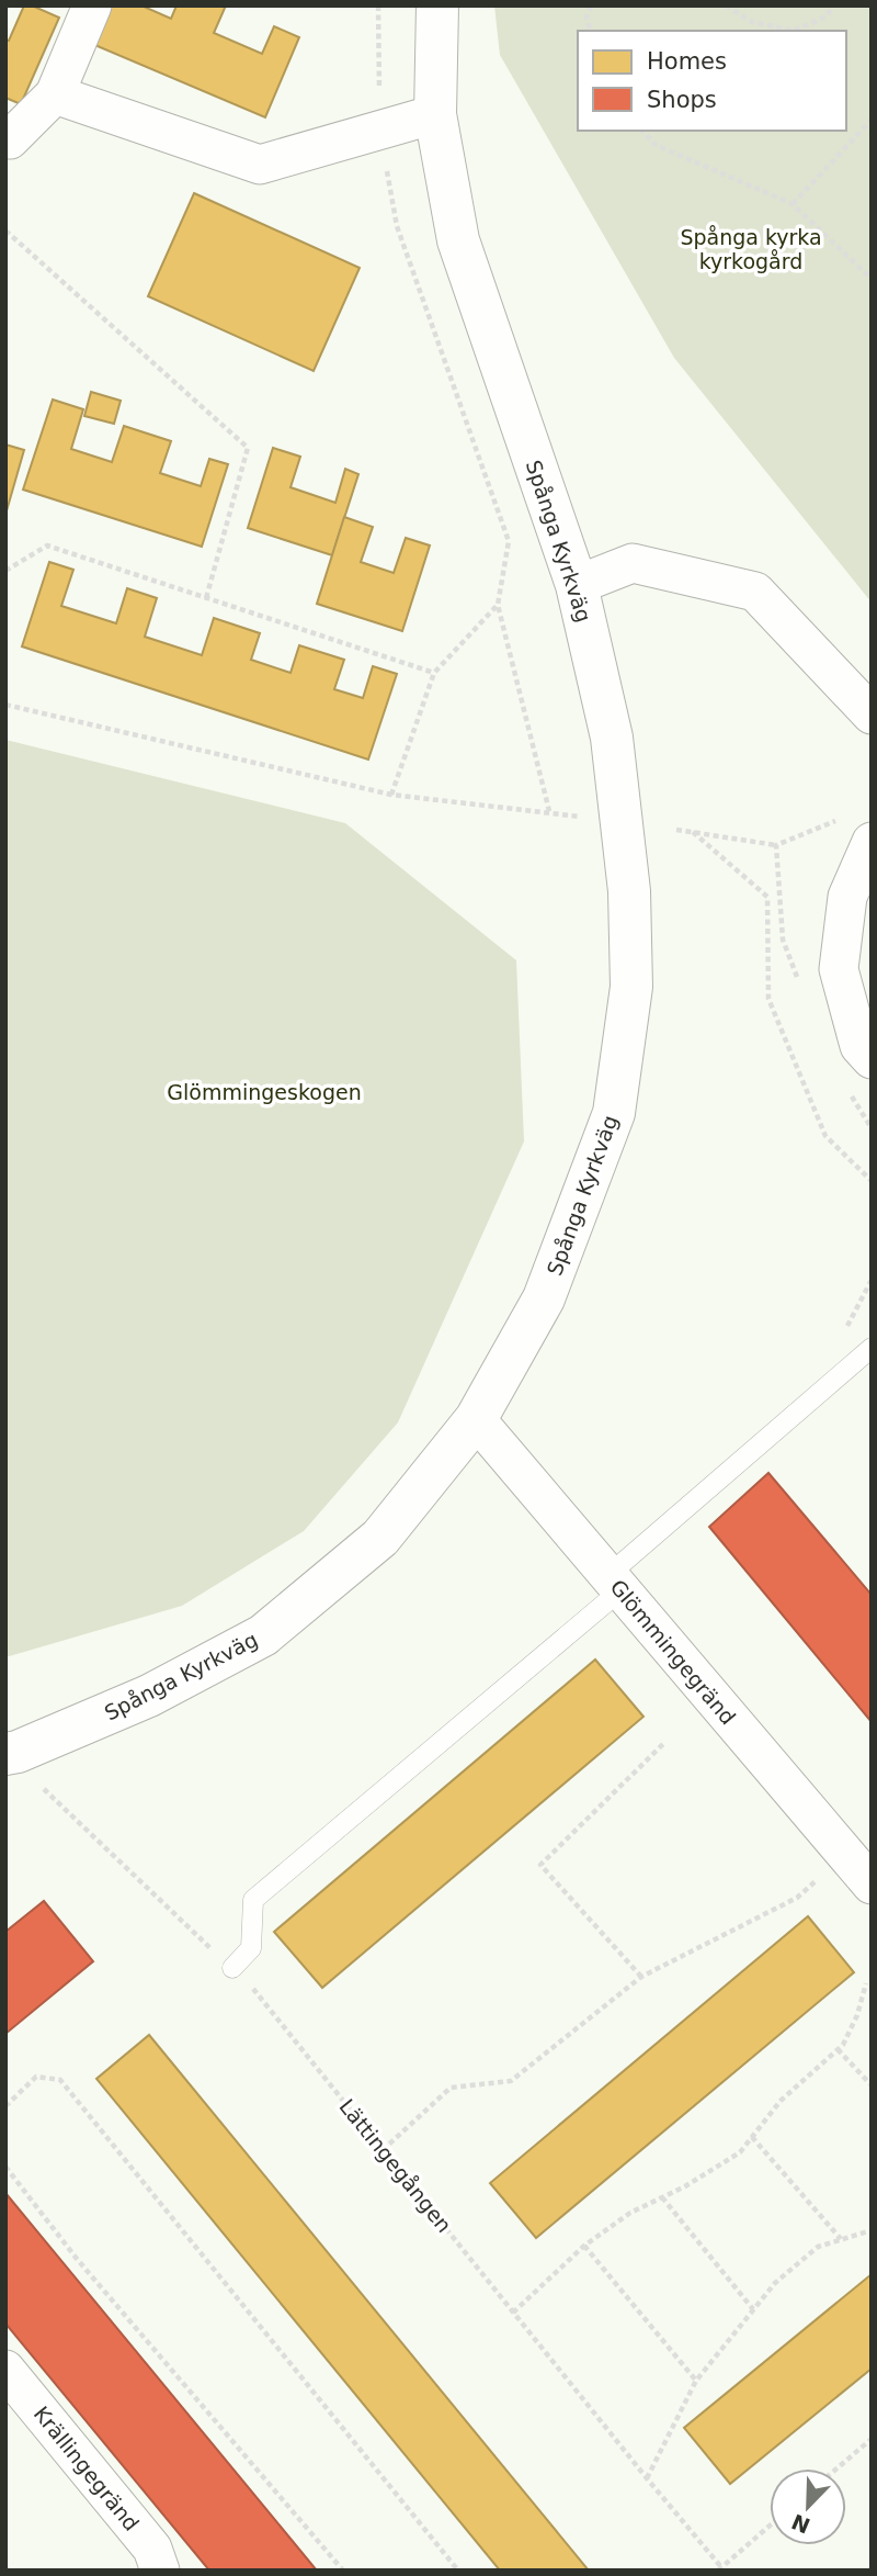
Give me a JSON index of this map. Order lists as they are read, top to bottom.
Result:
{
  "streets": {
    "street": ["Spånga Kyrkväg", "Glömmingegränd", "Krällingegränd"],
    "path": ["Lättingegången"]
  },
  "crossings": [
    ["Spånga Kyrkväg", "Glömmingegränd"]
  ],
  "parks": ["Spånga kyrka kyrkogård", "Glömmingeskogen"],
  "legend": ["Homes", "Shops"],
  "north": "bottom left"
}
